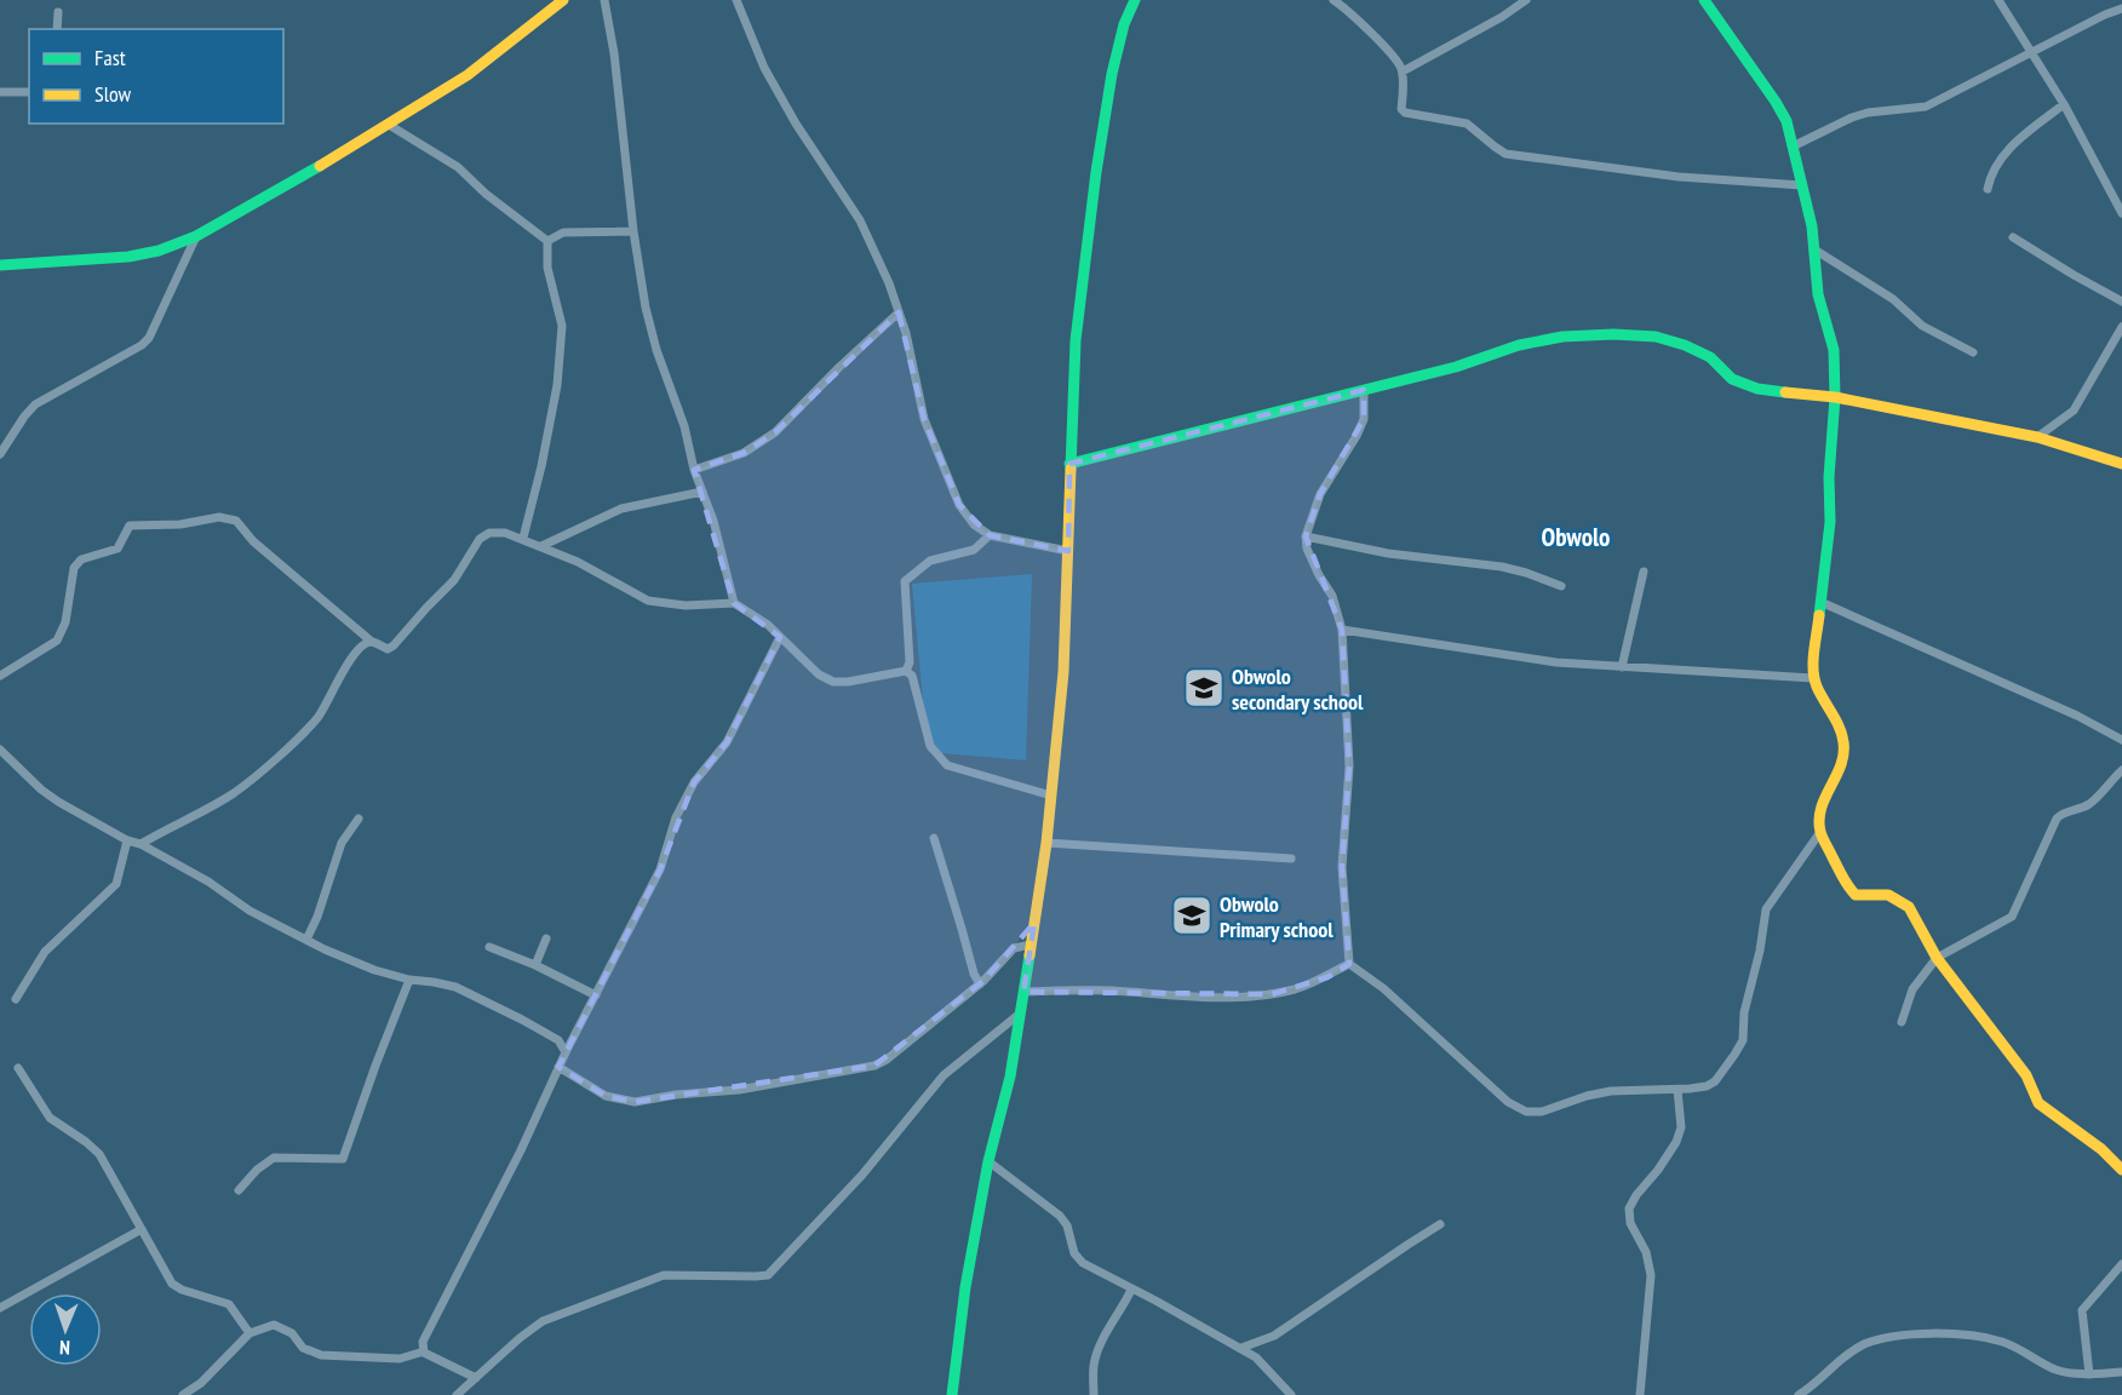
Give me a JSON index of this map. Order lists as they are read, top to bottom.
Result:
{
  "districts": ["Obwolo"],
  "places": {
    "school or university": ["Obwolo secondary school", "Obwolo Primary school"]
  },
  "legend": ["Fast", "Slow"],
  "north": "bottom"
}
